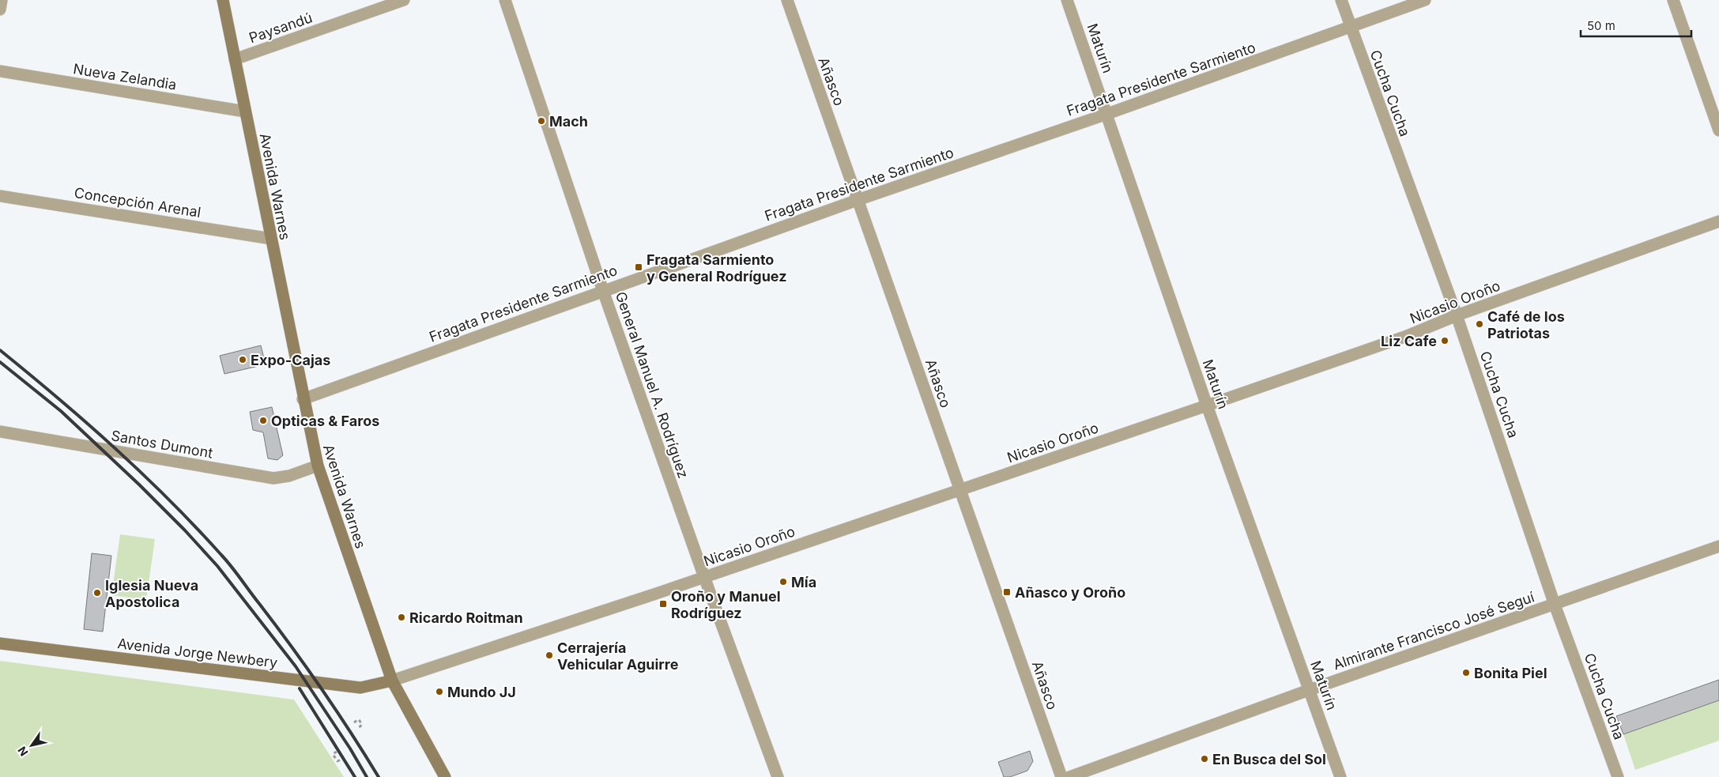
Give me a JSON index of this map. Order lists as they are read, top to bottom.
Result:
{
  "streets": {
    "main road": ["Avenida Warnes", "Avenida Jorge Newbery"],
    "street": [
      "Paysandú",
      "Maturín",
      "Nueva Zelandia",
      "Fragata Presidente Sarmiento",
      "Añasco",
      "Cucha Cucha",
      "Concepción Arenal",
      "Nicasio Oroño",
      "General Manuel A. Rodríguez",
      "Santos Dumont",
      "Almirante Francisco José Seguí"
    ]
  },
  "crossings": [
    ["Paysandú", "Avenida Warnes"],
    ["Maturín", "Fragata Presidente Sarmiento"],
    ["Maturín", "Nicasio Oroño"],
    ["Maturín", "Almirante Francisco José Seguí"],
    ["Nueva Zelandia", "Avenida Warnes"],
    ["Fragata Presidente Sarmiento", "Añasco"],
    ["Fragata Presidente Sarmiento", "Cucha Cucha"],
    ["Fragata Presidente Sarmiento", "Avenida Warnes"],
    ["Fragata Presidente Sarmiento", "General Manuel A. Rodríguez"],
    ["Añasco", "Nicasio Oroño"],
    ["Cucha Cucha", "Nicasio Oroño"],
    ["Cucha Cucha", "Almirante Francisco José Seguí"],
    ["Avenida Warnes", "Concepción Arenal"],
    ["Avenida Warnes", "Nicasio Oroño"],
    ["Avenida Warnes", "Santos Dumont"],
    ["Avenida Warnes", "Avenida Jorge Newbery"],
    ["Nicasio Oroño", "General Manuel A. Rodríguez"],
    ["Nicasio Oroño", "Avenida Jorge Newbery"]
  ],
  "places": {
    "other": [
      "Mach",
      "Café de los Patriotas",
      "Liz Cafe",
      "Expo-Cajas",
      "Opticas & Faros",
      "Mía",
      "Iglesia Nueva Apostolica",
      "Ricardo Roitman",
      "Cerrajería Vehicular Aguirre",
      "Bonita Piel",
      "Mundo JJ",
      "En Busca del Sol"
    ],
    "transit": ["Fragata Sarmiento y General Rodríguez", "Añasco y Oroño", "Oroño y Manuel Rodríguez"]
  },
  "scale_bar": "50 m",
  "north": "bottom left"
}
